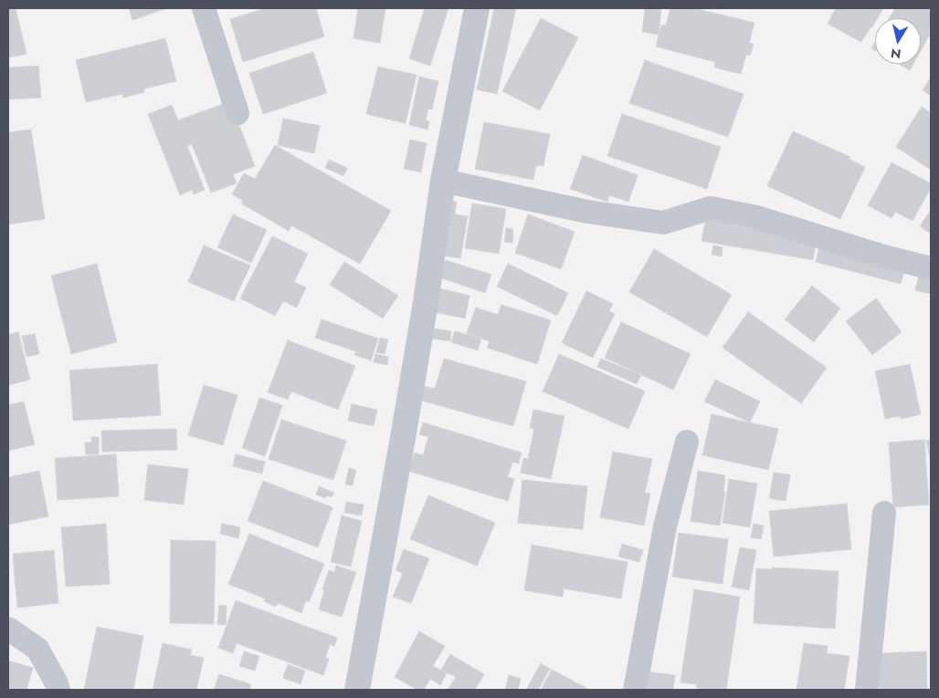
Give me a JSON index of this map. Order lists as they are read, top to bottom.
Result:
{
  "north": "bottom"
}
